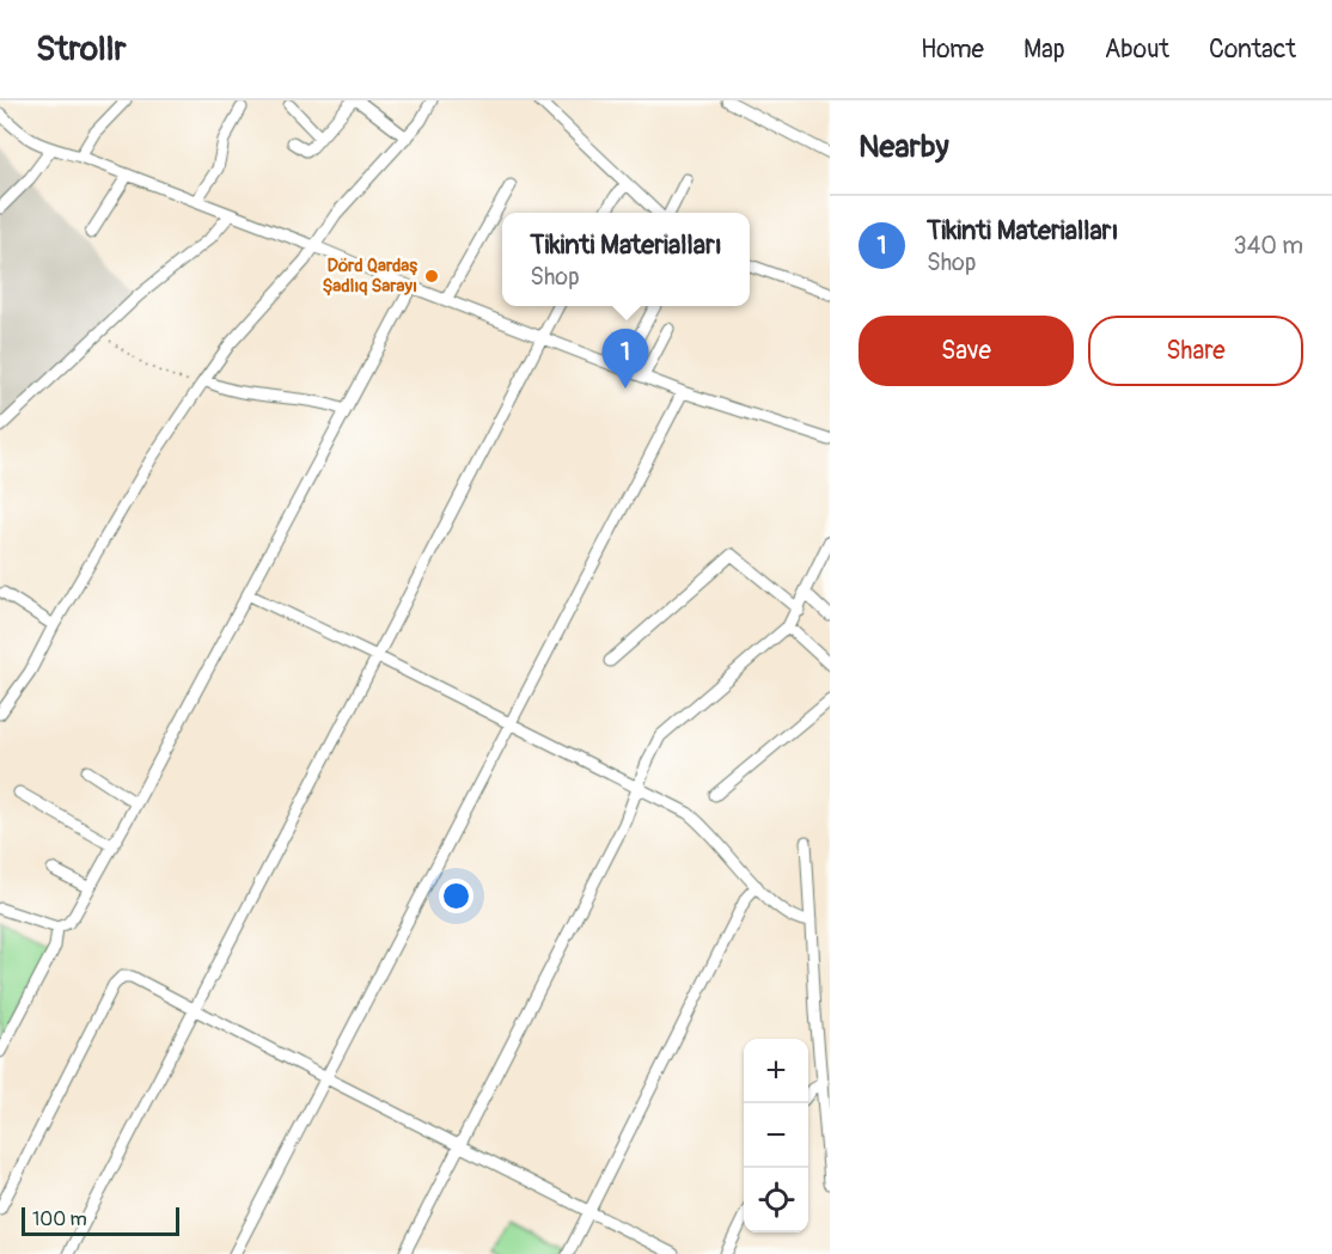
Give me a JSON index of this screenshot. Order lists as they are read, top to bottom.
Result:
{
  "places": ["Dörd Qardaş Şadlıq Sarayı"],
  "scale_bar": "100 m",
  "page": {
    "header": "Strollr",
    "nav": [
      "Home",
      "Map",
      "About",
      "Contact"
    ],
    "heading": "Nearby",
    "list": [
      {
        "mark": "1",
        "name": "Tikinti Materialları",
        "note": "Shop",
        "value": "340 m"
      }
    ],
    "popup": ["Tikinti Materialları", "Shop"],
    "buttons": ["Save", "Share"],
    "pins": "1",
    "map_buttons": ["+", "−"],
    "scale": "100 m"
  }
}
